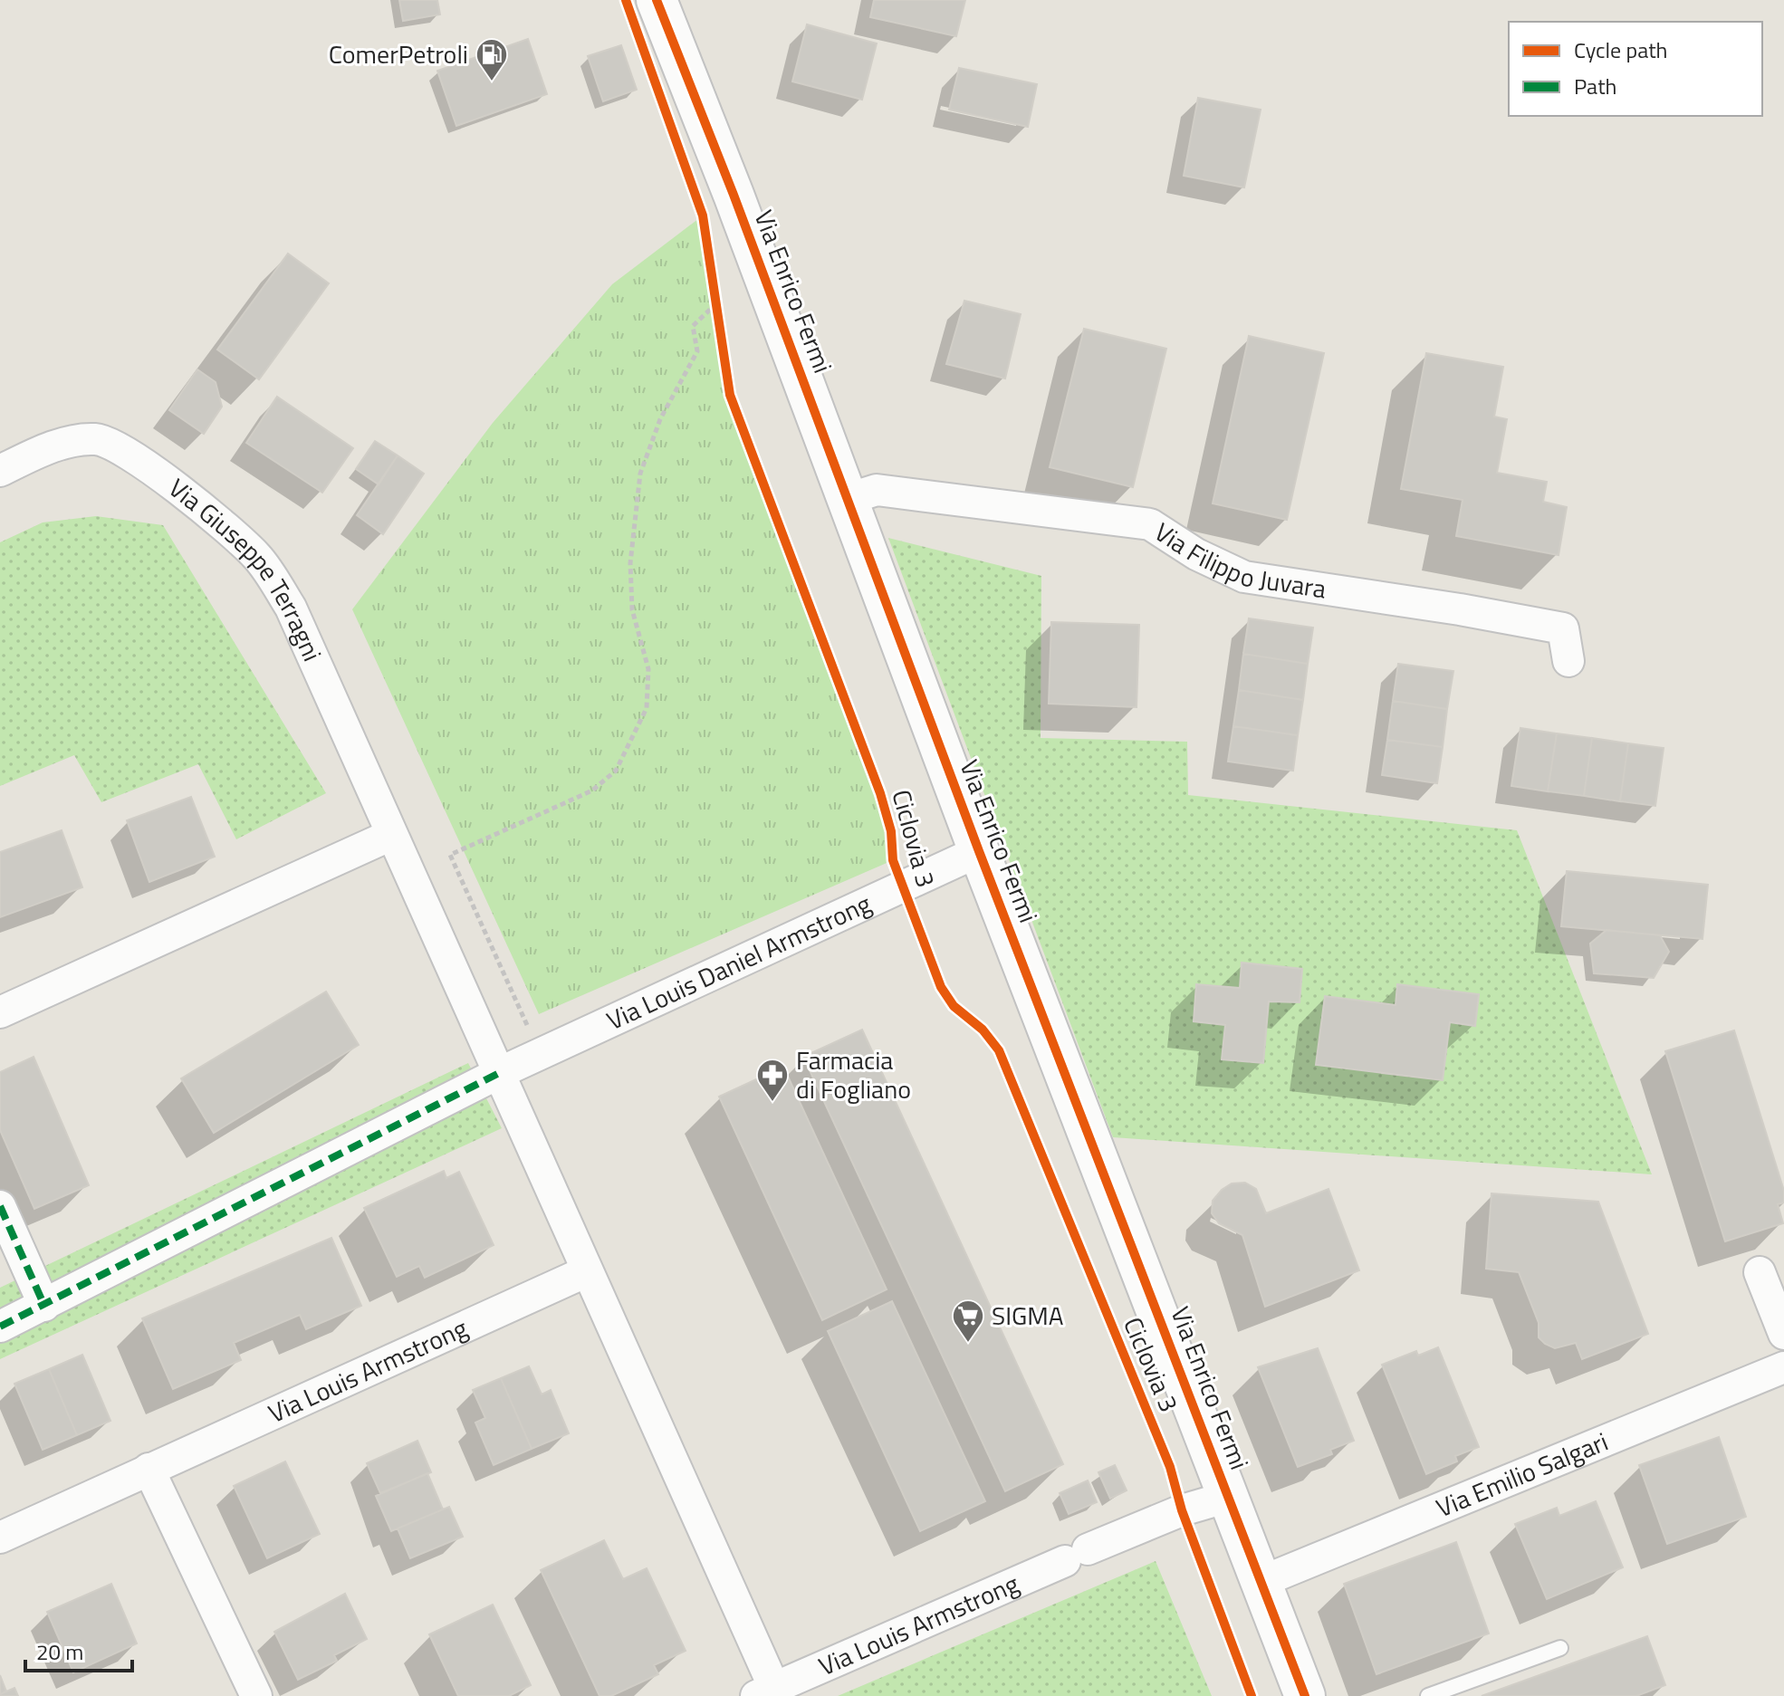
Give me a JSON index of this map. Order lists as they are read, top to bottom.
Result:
{
  "streets": {
    "street": [
      "Via Enrico Fermi",
      "Via Filippo Juvara",
      "Via Giuseppe Terragni",
      "Via Louis Daniel Armstrong",
      "Via Louis Armstrong",
      "Via Emilio Salgari"
    ],
    "cycle path": ["Ciclovia 3"]
  },
  "crossings": [
    ["Via Enrico Fermi", "Via Filippo Juvara"],
    ["Via Enrico Fermi", "Via Louis Daniel Armstrong"],
    ["Via Enrico Fermi", "Via Louis Armstrong"],
    ["Via Enrico Fermi", "Via Emilio Salgari"],
    ["Via Giuseppe Terragni", "Via Louis Daniel Armstrong"],
    ["Via Giuseppe Terragni", "Via Louis Armstrong"],
    ["Via Louis Daniel Armstrong", "Via Louis Armstrong"]
  ],
  "places": {
    "fuel station": ["ComerPetroli"],
    "pharmacy": ["Farmacia di Fogliano"],
    "supermarket": ["SIGMA"]
  },
  "legend": ["Cycle path", "Path"],
  "scale_bar": "20 m"
}
